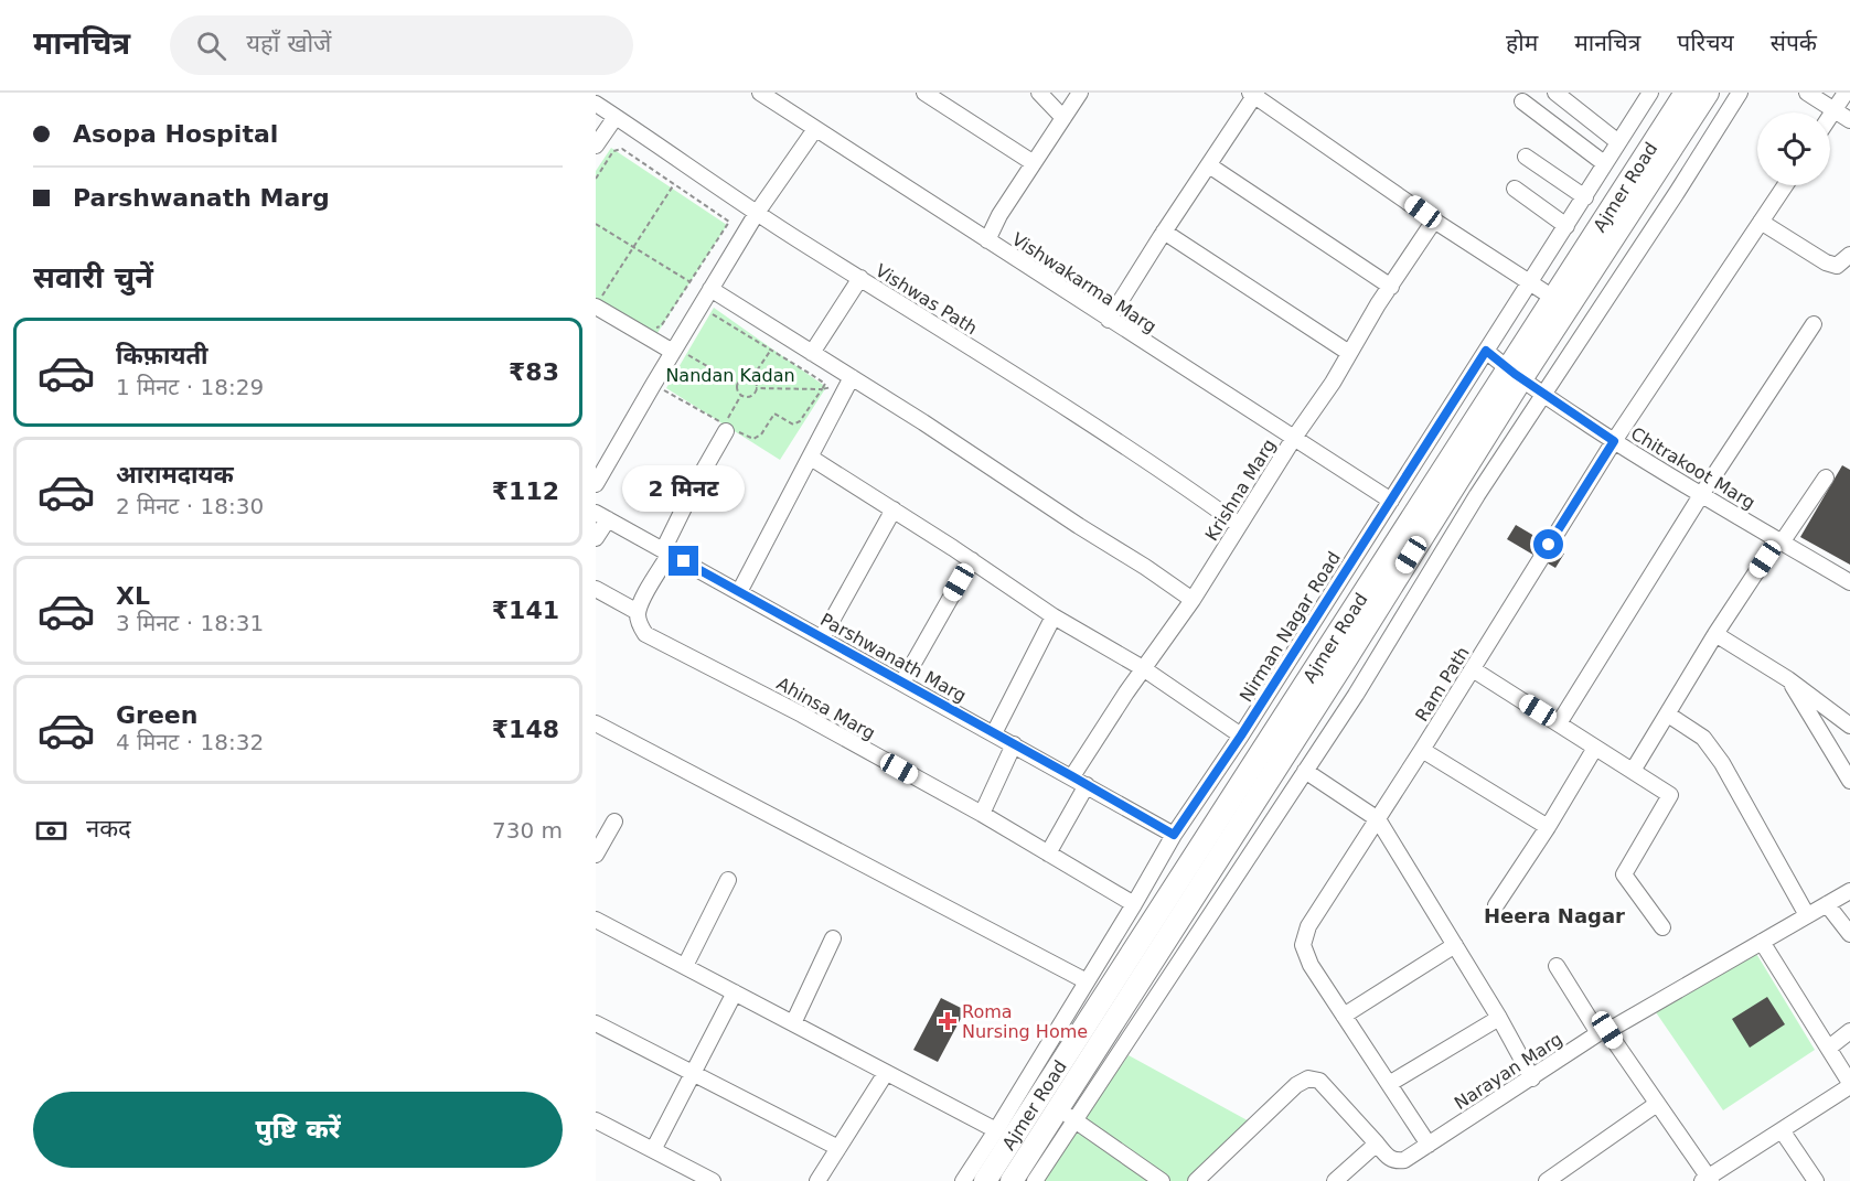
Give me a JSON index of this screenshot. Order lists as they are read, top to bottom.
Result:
{
  "streets": {
    "highway": ["Ajmer Road"],
    "street": [
      "Vishwakarma Marg",
      "Vishwas Path",
      "Chitrakoot Marg",
      "Krishna Marg",
      "Nirman Nagar Road",
      "Parshwanath Marg",
      "Ram Path",
      "Ahinsa Marg",
      "Narayan Marg"
    ]
  },
  "crossings": [
    ["Ajmer Road", "Chitrakoot Marg"],
    ["Vishwakarma Marg", "Krishna Marg"],
    ["Vishwakarma Marg", "Nirman Nagar Road"],
    ["Vishwas Path", "Krishna Marg"],
    ["Chitrakoot Marg", "Nirman Nagar Road"],
    ["Chitrakoot Marg", "Ram Path"],
    ["Krishna Marg", "Parshwanath Marg"],
    ["Nirman Nagar Road", "Parshwanath Marg"],
    ["Nirman Nagar Road", "Ahinsa Marg"]
  ],
  "districts": ["Heera Nagar"],
  "parks": ["Nandan Kadan"],
  "places": {
    "health": ["Roma Nursing Home"]
  },
  "page": {
    "header": "मानचित्र",
    "search": "यहाँ खोजें",
    "nav": [
      "होम",
      "मानचित्र",
      "परिचय",
      "संपर्क"
    ],
    "banner": ["Asopa Hospital", "Parshwanath Marg"],
    "heading": "सवारी चुनें",
    "list": [
      {
        "name": "किफ़ायती",
        "note": "1 मिनट · 18:29",
        "value": "₹83"
      },
      {
        "name": "आरामदायक",
        "note": "2 मिनट · 18:30",
        "value": "₹112"
      },
      {
        "name": "XL",
        "note": "3 मिनट · 18:31",
        "value": "₹141"
      },
      {
        "name": "Green",
        "note": "4 मिनट · 18:32",
        "value": "₹148"
      }
    ],
    "bubble": "2 मिनट",
    "pay": ["नकद", "730 m"],
    "buttons": "पुष्टि करें"
  }
}
